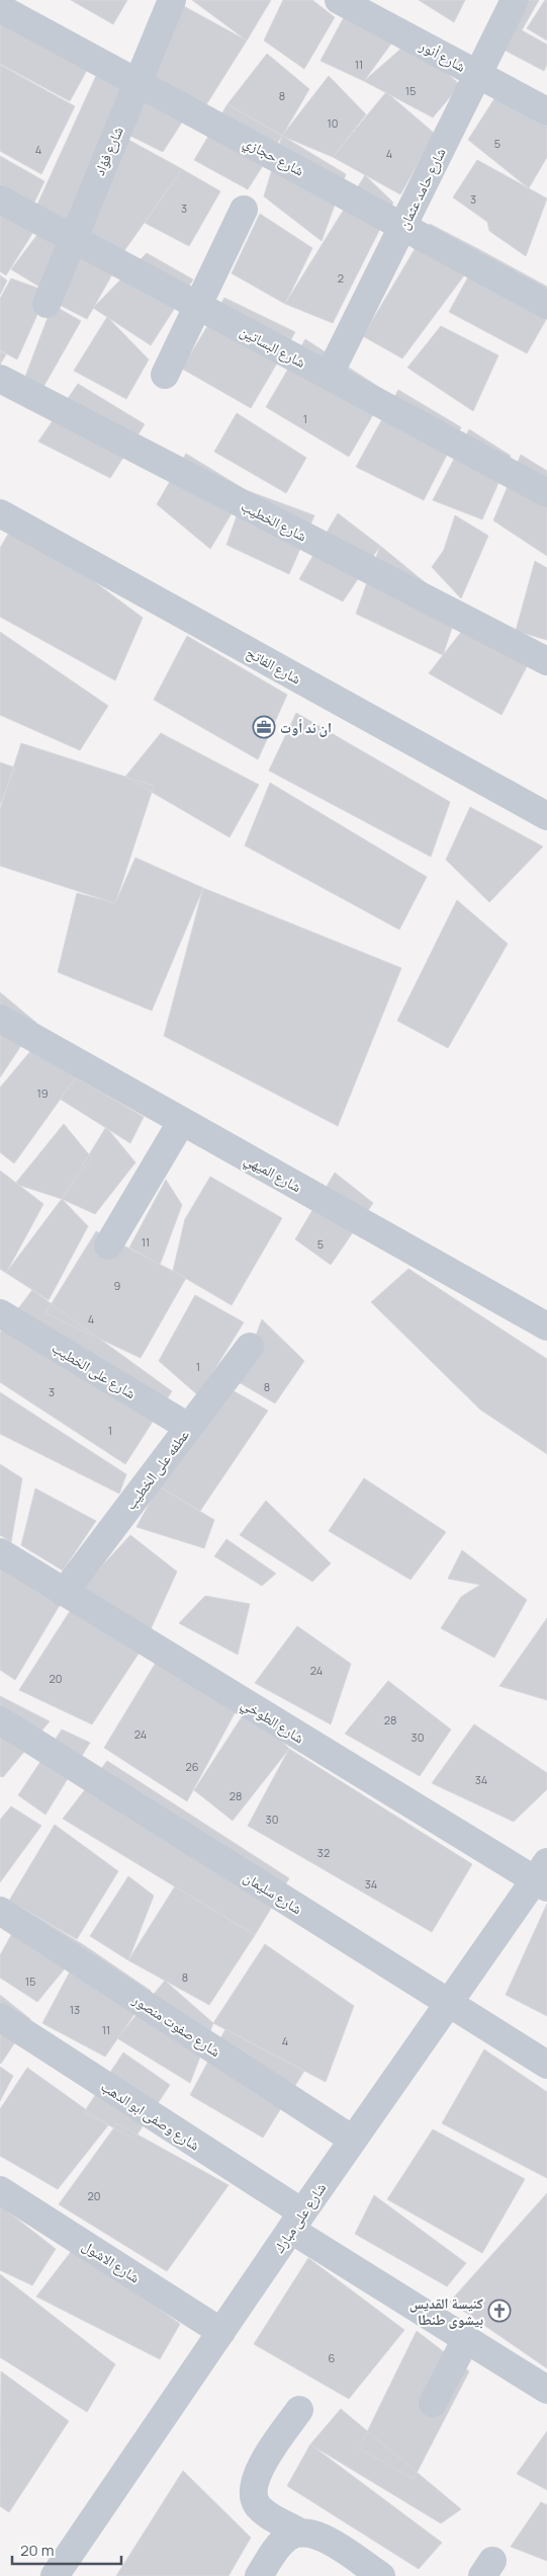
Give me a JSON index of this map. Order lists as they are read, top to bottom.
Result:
{
  "streets": {
    "street": [
      "شارع أنور",
      "شارع فؤاد",
      "شارع حجازي",
      "شارع حامد عثمان",
      "شارع البساتين",
      "شارع الخطيب",
      "شارع الفاتح",
      "شارع الميهي",
      "شارع على الخطيب",
      "عطفه على الخطيب",
      "شارع الطوخي",
      "شارع سليمان",
      "شارع صفوت منصور",
      "شارع وصفى ابو الدهب",
      "شارع على مبارك",
      "شارع الاشول"
    ]
  },
  "crossings": [
    ["شارع أنور", "شارع حامد عثمان"],
    ["شارع فؤاد", "شارع حجازي"],
    ["شارع فؤاد", "شارع البساتين"],
    ["شارع حجازي", "شارع حامد عثمان"],
    ["شارع حامد عثمان", "شارع البساتين"],
    ["شارع على الخطيب", "عطفه على الخطيب"],
    ["عطفه على الخطيب", "شارع الطوخي"],
    ["شارع الطوخي", "شارع على مبارك"],
    ["شارع سليمان", "شارع على مبارك"],
    ["شارع صفوت منصور", "شارع على مبارك"],
    ["شارع وصفى ابو الدهب", "شارع على مبارك"],
    ["شارع على مبارك", "شارع الاشول"]
  ],
  "places": {
    "office": ["ان ند أوت"],
    "church": ["كنيسة القديس بيشوى طنطا"]
  },
  "house_numbers": [
    "11",
    "15",
    "8",
    "10",
    "5",
    "4",
    "4",
    "3",
    "3",
    "2",
    "1",
    "19",
    "11",
    "5",
    "9",
    "4",
    "1",
    "8",
    "3",
    "1",
    "24",
    "20",
    "28",
    "24",
    "30",
    "26",
    "34",
    "28",
    "30",
    "32",
    "34",
    "8",
    "15",
    "13",
    "11",
    "4",
    "20",
    "6"
  ],
  "scale_bar": "20 m"
}
